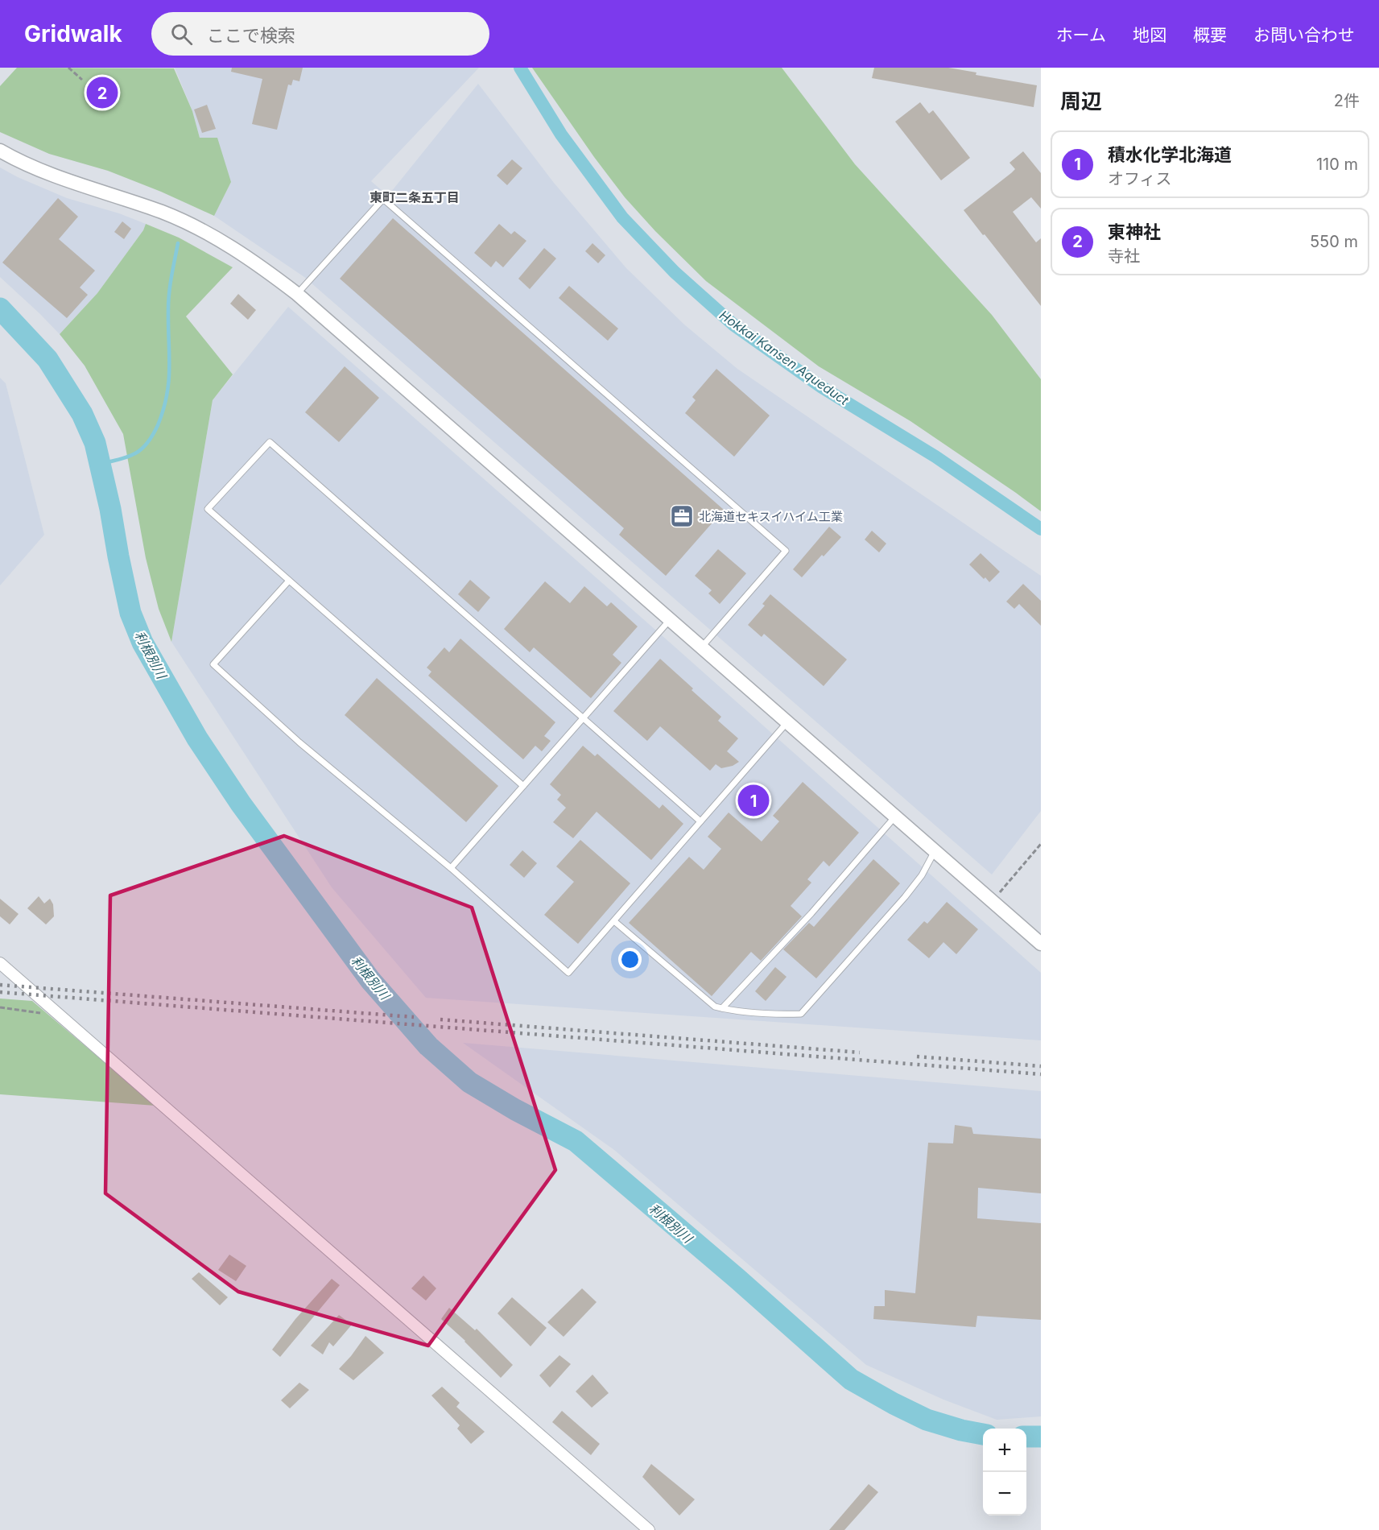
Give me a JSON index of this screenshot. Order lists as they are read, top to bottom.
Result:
{
  "districts": ["東町二条五丁目"],
  "water": ["Hokkai Kansen Aqueduct", "利根別川"],
  "places": {
    "office": ["北海道セキスイハイム工業"]
  },
  "page": {
    "header": "Gridwalk",
    "search": "ここで検索",
    "nav": [
      "ホーム",
      "地図",
      "概要",
      "お問い合わせ"
    ],
    "heading": ["周辺", "2件"],
    "pins": ["2", "1"],
    "list": [
      {
        "mark": "1",
        "name": "積水化学北海道",
        "note": "オフィス",
        "value": "110 m"
      },
      {
        "mark": "2",
        "name": "東神社",
        "note": "寺社",
        "value": "550 m"
      }
    ],
    "map_buttons": ["+", "−"]
  }
}
